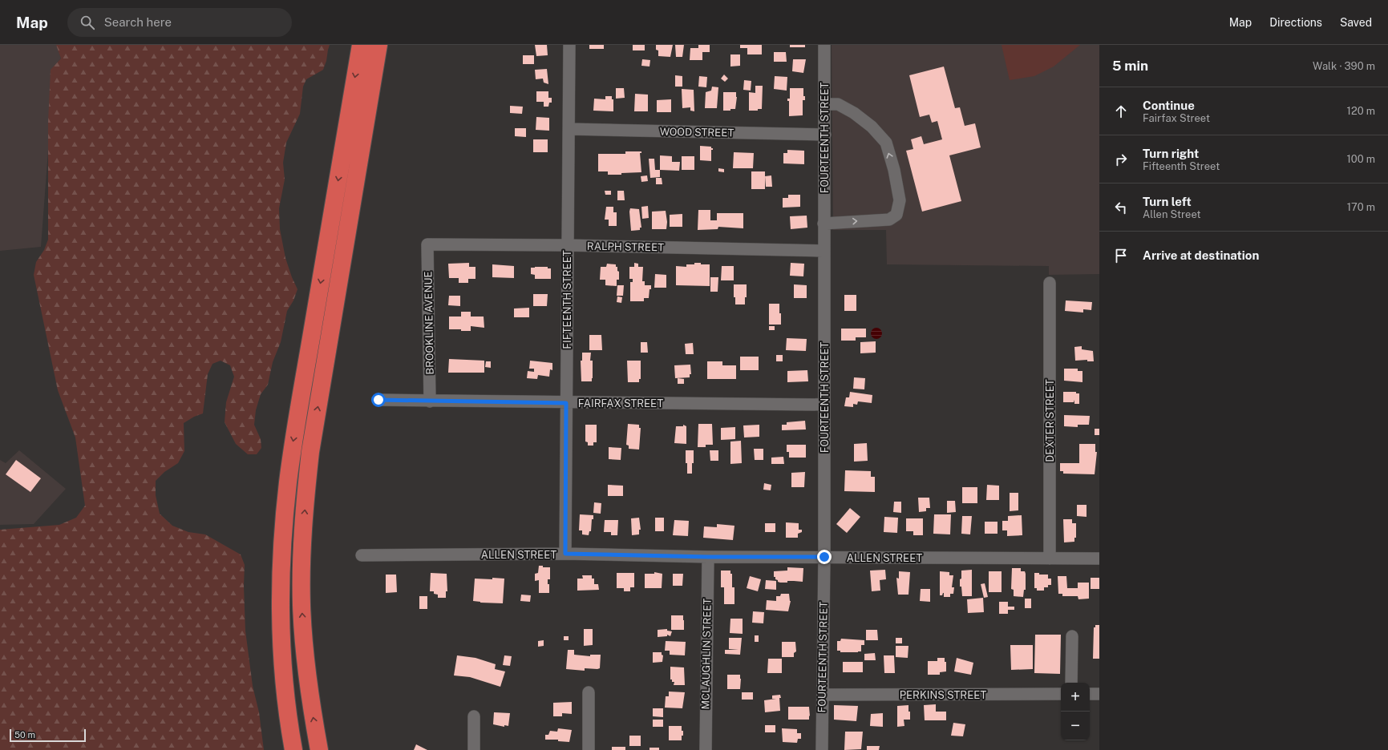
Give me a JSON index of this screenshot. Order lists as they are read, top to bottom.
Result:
{
  "streets": {
    "street": [
      "WOOD STREET",
      "FOURTEENTH STREET",
      "RALPH STREET",
      "FIFTEENTH STREET",
      "BROOKLINE AVENUE",
      "FAIRFAX STREET",
      "DEXTER STREET",
      "ALLEN STREET",
      "MCLAUGHLIN STREET",
      "PERKINS STREET"
    ]
  },
  "crossings": [
    ["WOOD STREET", "FOURTEENTH STREET"],
    ["WOOD STREET", "FIFTEENTH STREET"],
    ["FOURTEENTH STREET", "RALPH STREET"],
    ["FOURTEENTH STREET", "FAIRFAX STREET"],
    ["FOURTEENTH STREET", "ALLEN STREET"],
    ["FOURTEENTH STREET", "PERKINS STREET"],
    ["RALPH STREET", "FIFTEENTH STREET"],
    ["RALPH STREET", "BROOKLINE AVENUE"],
    ["FIFTEENTH STREET", "FAIRFAX STREET"],
    ["FIFTEENTH STREET", "ALLEN STREET"],
    ["BROOKLINE AVENUE", "FAIRFAX STREET"],
    ["DEXTER STREET", "ALLEN STREET"],
    ["ALLEN STREET", "MCLAUGHLIN STREET"]
  ],
  "scale_bar": "50 m",
  "page": {
    "header": "Map",
    "search": "Search here",
    "nav": ["Map", "Directions", "Saved"],
    "heading": ["5 min", "Walk · 390 m"],
    "list": [
      ["Continue", "Fairfax Street", "120 m"],
      ["Turn right", "Fifteenth Street", "100 m"],
      ["Turn left", "Allen Street", "170 m"],
      "Arrive at destination"
    ],
    "map_buttons": ["+", "−"],
    "scale": "50 m"
  }
}
